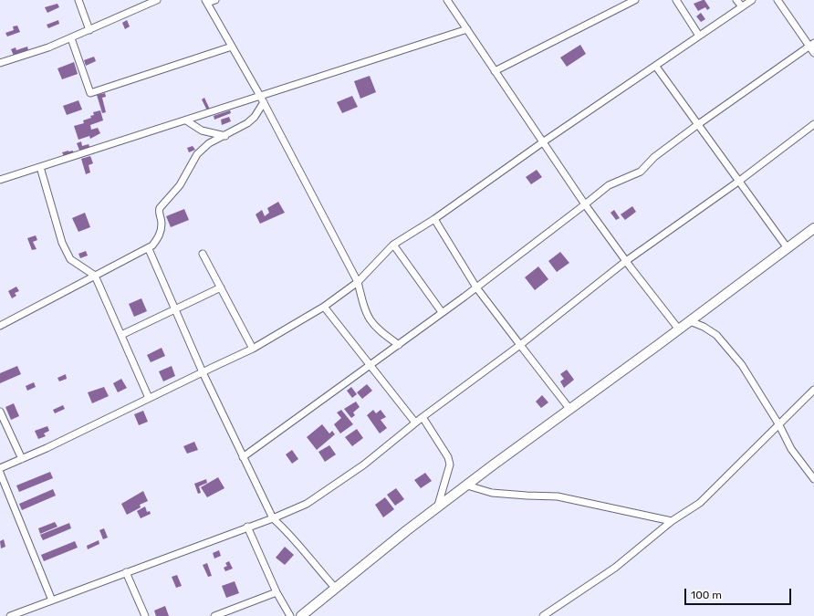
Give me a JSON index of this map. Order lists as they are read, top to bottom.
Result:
{
  "scale_bar": "100 m"
}
